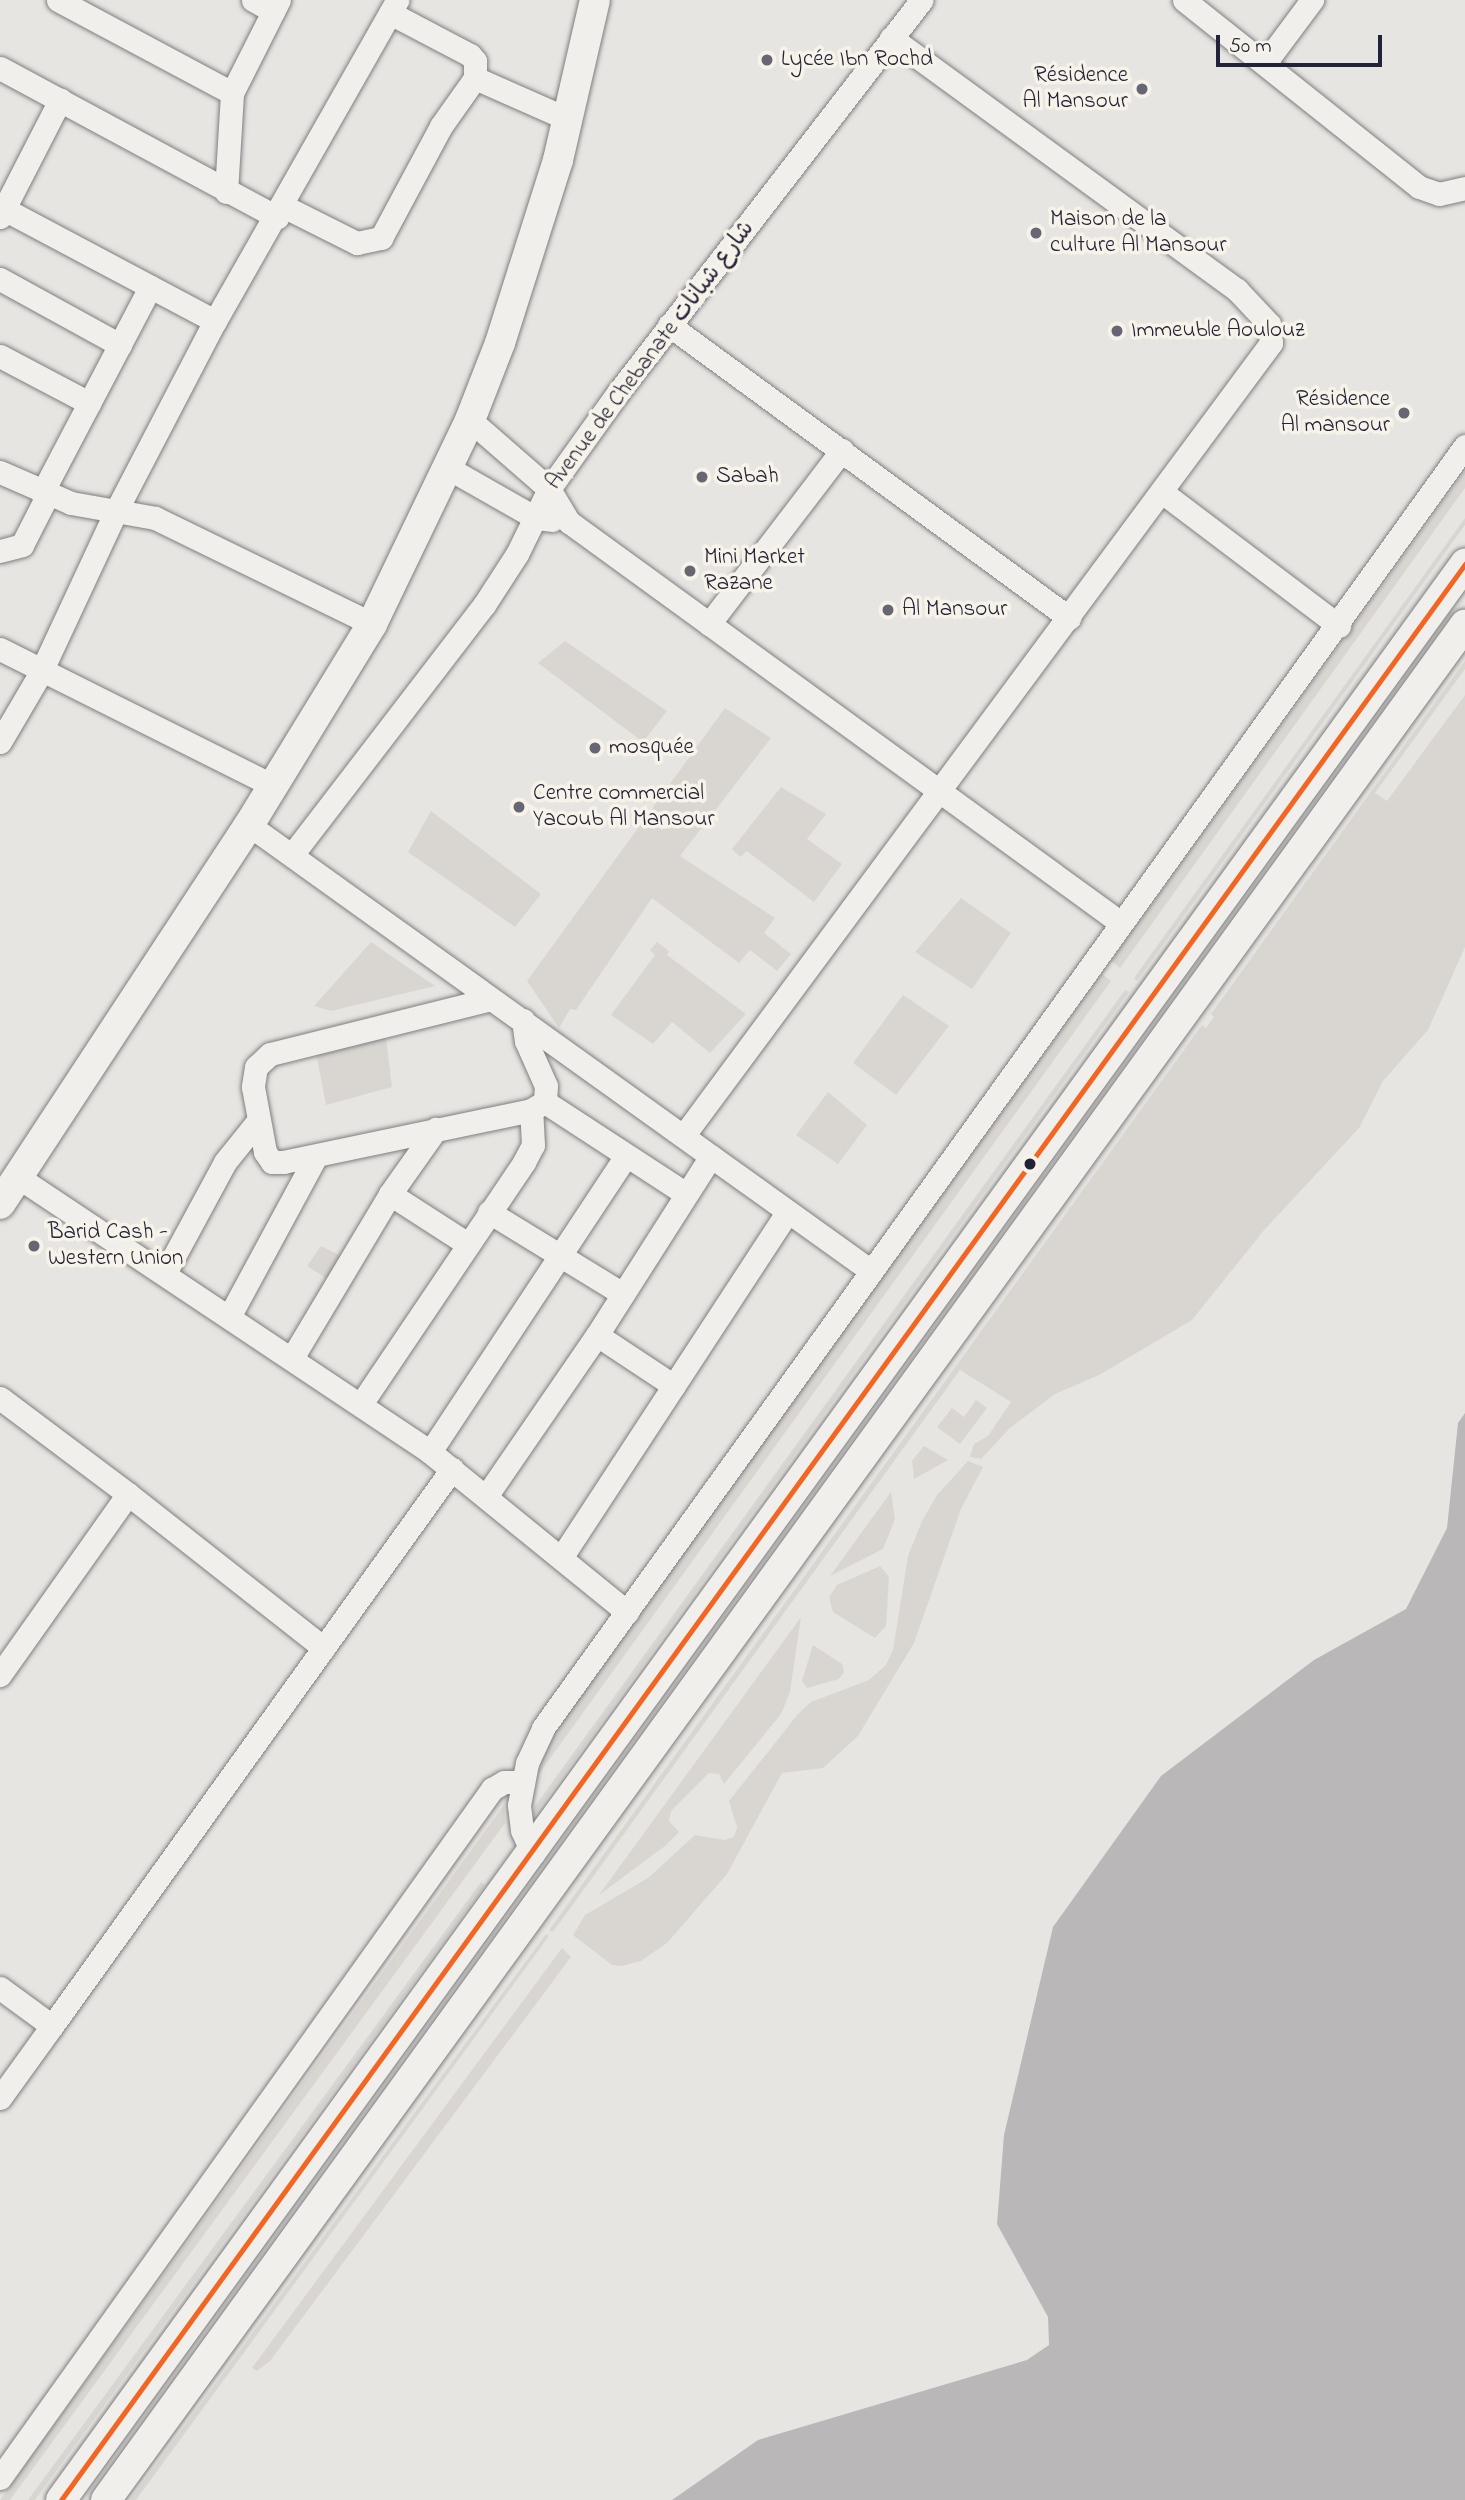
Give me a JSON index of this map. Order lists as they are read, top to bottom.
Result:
{
  "streets": {
    "street": ["Avenue de Chebanate شارع شبانات"]
  },
  "places": [
    "Lycée Ibn Rochd",
    "Résidence Al Mansour",
    "Maison de la culture Al Mansour",
    "Immeuble Aoulouz",
    "Résidence Al mansour",
    "Sabah",
    "Mini Market Razane",
    "Al Mansour",
    "mosquée",
    "Centre commercial Yacoub Al Mansour",
    "Barid Cash - Western Union"
  ],
  "scale_bar": "50 m"
}
